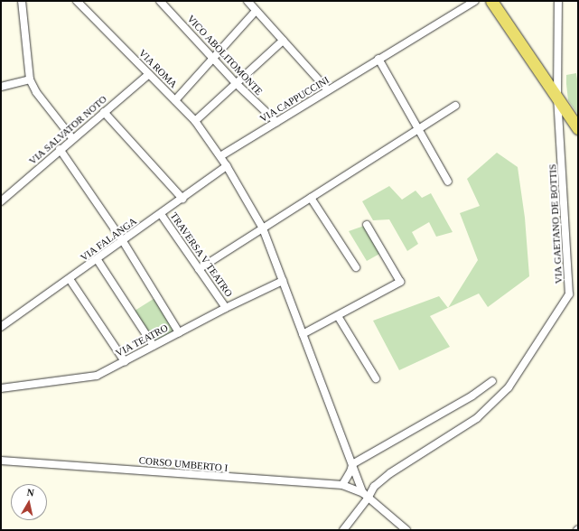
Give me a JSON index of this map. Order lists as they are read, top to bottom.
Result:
{
  "streets": {
    "street": [
      "VICO ABOLITOMONTE",
      "VIA ROMA",
      "VIA CAPPUCCINI",
      "VIA SALVATOR NOTO",
      "VIA GAETANO DE BOTTIS",
      "VIA FALANGA",
      "TRAVERSA V TEATRO",
      "VIA TEATRO",
      "CORSO UMBERTO I"
    ]
  },
  "crossings": [
    ["VICO ABOLITOMONTE", "VIA CAPPUCCINI"],
    ["VIA ROMA", "VIA CAPPUCCINI"],
    ["VIA ROMA", "VIA SALVATOR NOTO"],
    ["VIA ROMA", "VIA GAETANO DE BOTTIS"],
    ["VIA ROMA", "VIA FALANGA"],
    ["VIA ROMA", "VIA TEATRO"],
    ["VIA ROMA", "CORSO UMBERTO I"],
    ["VIA GAETANO DE BOTTIS", "CORSO UMBERTO I"],
    ["VIA FALANGA", "TRAVERSA V TEATRO"],
    ["TRAVERSA V TEATRO", "VIA TEATRO"]
  ],
  "north": "top"
}
